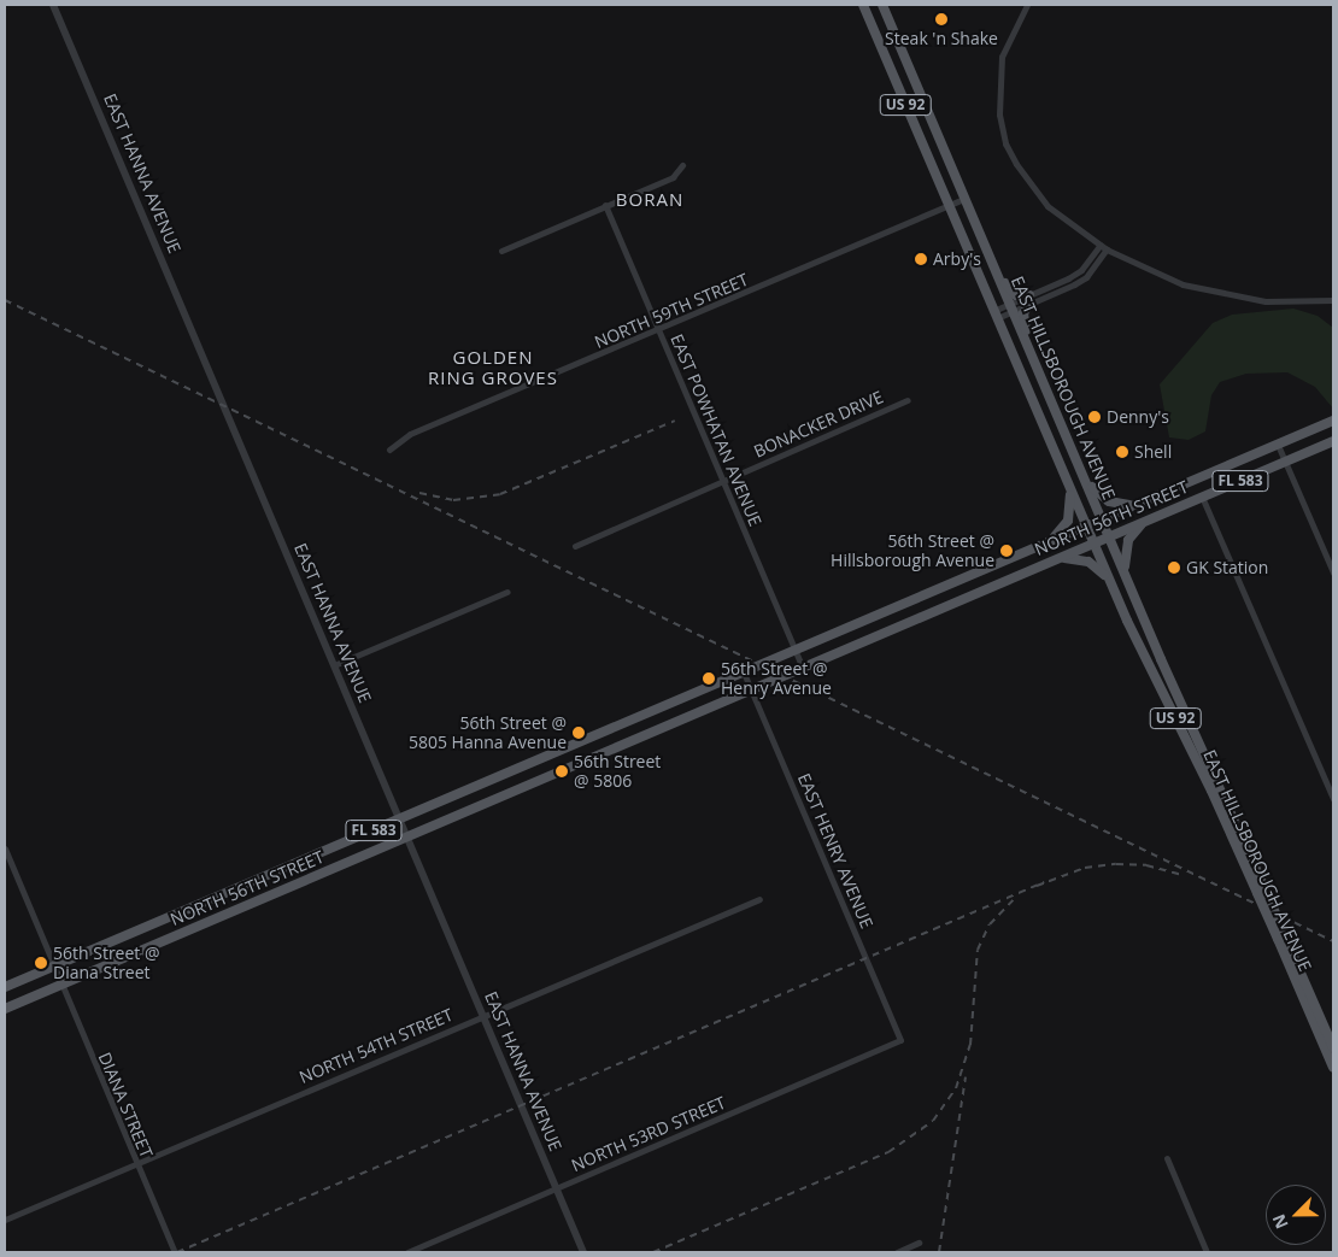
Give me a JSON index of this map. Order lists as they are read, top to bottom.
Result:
{
  "streets": {
    "main road": [
      "US 92",
      "EAST HILLSBOROUGH AVENUE",
      "FL 583",
      "NORTH 56TH STREET"
    ],
    "street": [
      "EAST HANNA AVENUE",
      "NORTH 59TH STREET",
      "BONACKER DRIVE",
      "EAST POWHATAN AVENUE",
      "EAST HENRY AVENUE",
      "NORTH 54TH STREET",
      "DIANA STREET",
      "NORTH 53RD STREET"
    ]
  },
  "crossings": [
    ["EAST HANNA AVENUE", "NORTH 56TH STREET"],
    ["EAST HANNA AVENUE", "NORTH 54TH STREET"],
    ["EAST HANNA AVENUE", "NORTH 53RD STREET"],
    ["NORTH 59TH STREET", "EAST HILLSBOROUGH AVENUE"],
    ["NORTH 59TH STREET", "EAST POWHATAN AVENUE"],
    ["EAST HILLSBOROUGH AVENUE", "NORTH 56TH STREET"],
    ["BONACKER DRIVE", "EAST POWHATAN AVENUE"],
    ["EAST POWHATAN AVENUE", "NORTH 56TH STREET"],
    ["NORTH 56TH STREET", "EAST HENRY AVENUE"],
    ["NORTH 56TH STREET", "DIANA STREET"],
    ["EAST HENRY AVENUE", "NORTH 53RD STREET"],
    ["NORTH 54TH STREET", "DIANA STREET"]
  ],
  "districts": ["BORAN", "GOLDEN RING GROVES"],
  "places": [
    "Steak 'n Shake",
    "Arby's",
    "Denny's",
    "Shell",
    "56th Street @ Hillsborough Avenue",
    "GK Station",
    "56th Street @ Henry Avenue",
    "56th Street @ 5805 Hanna Avenue",
    "56th Street @ 5806",
    "56th Street @ Diana Street"
  ],
  "north": "bottom left"
}
